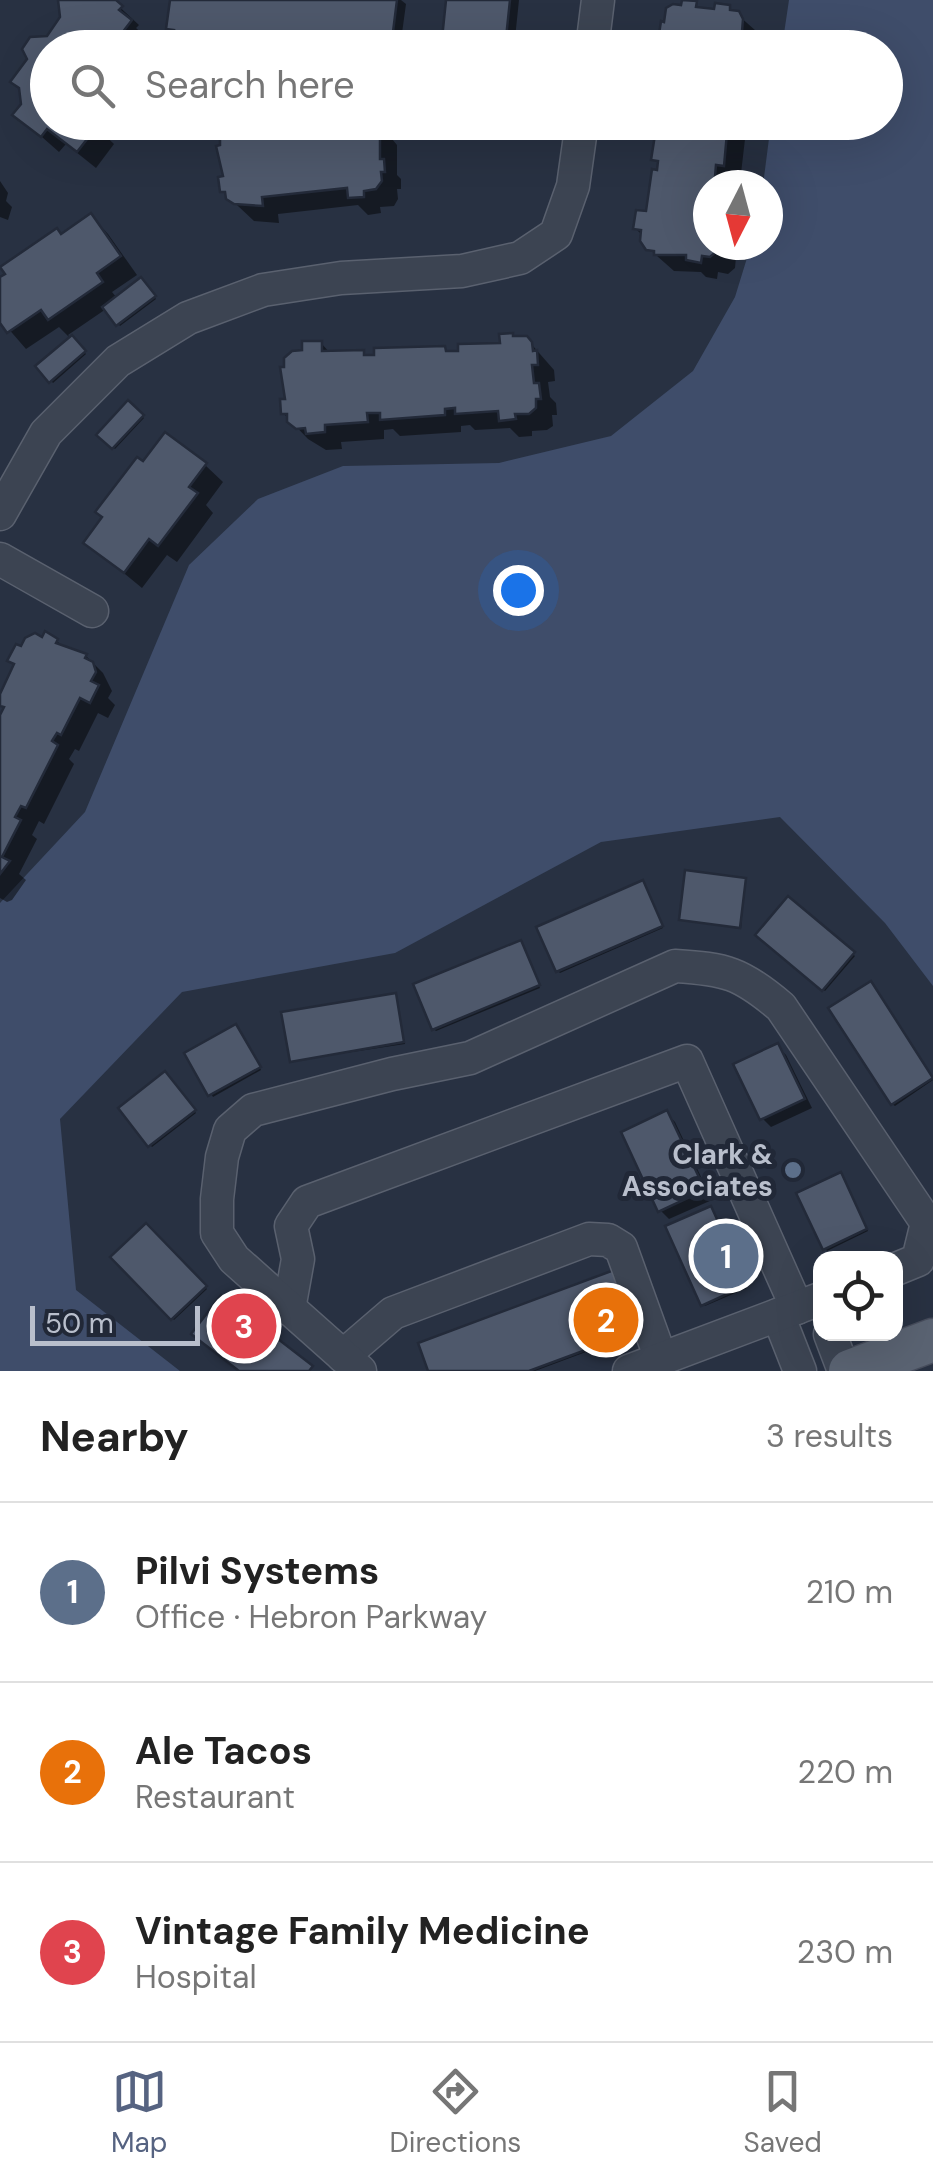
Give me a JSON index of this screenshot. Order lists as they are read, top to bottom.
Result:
{
  "places": ["Clark & Associates"],
  "scale_bar": "50 m",
  "north": "bottom",
  "page": {
    "search": "Search here",
    "pins": ["1", "2", "3"],
    "scale": "50 m",
    "heading": ["Nearby", "3 results"],
    "list": [
      {
        "mark": "1",
        "name": "Pilvi Systems",
        "note": "Office · Hebron Parkway",
        "value": "210 m"
      },
      {
        "mark": "2",
        "name": "Ale Tacos",
        "note": "Restaurant",
        "value": "220 m"
      },
      {
        "mark": "3",
        "name": "Vintage Family Medicine",
        "note": "Hospital",
        "value": "230 m"
      }
    ],
    "nav": ["Map", "Directions", "Saved"]
  }
}
